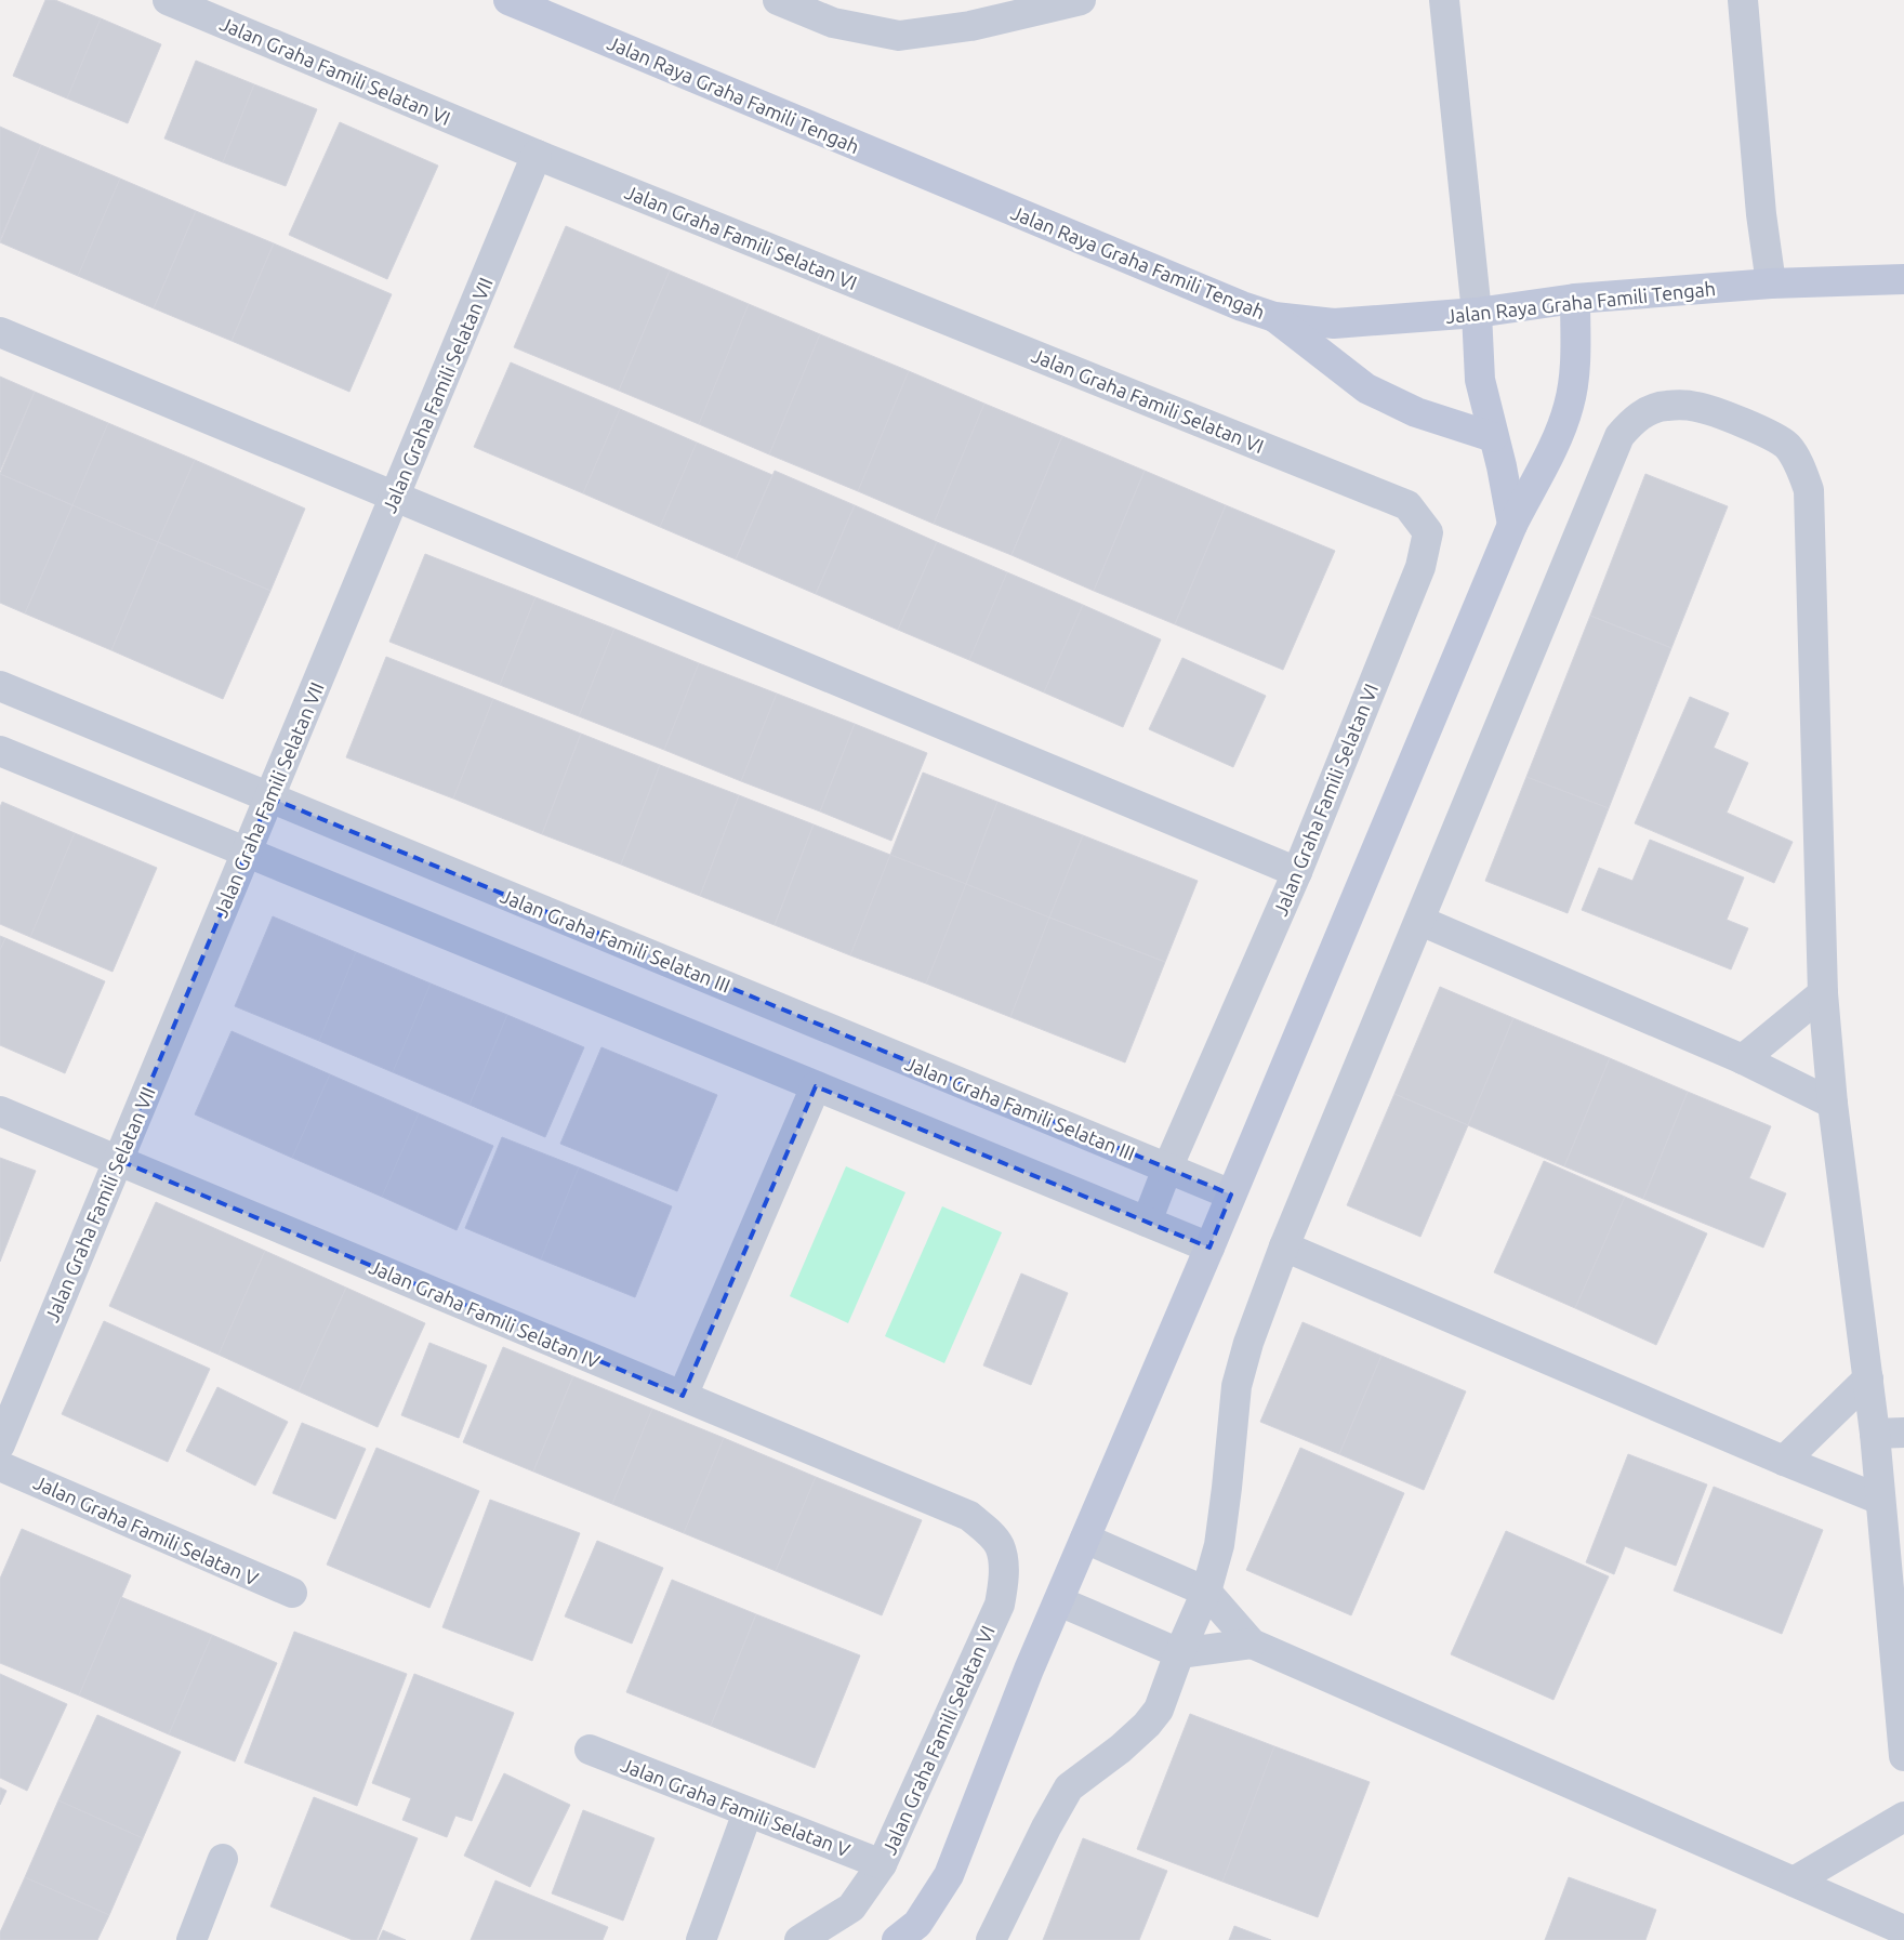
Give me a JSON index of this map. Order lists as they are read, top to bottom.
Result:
{
  "streets": {
    "street": [
      "Jalan Graha Famili Selatan VI",
      "Jalan Raya Graha Famili Tengah",
      "Jalan Graha Famili Selatan VII",
      "Jalan Graha Famili Selatan III",
      "Jalan Graha Famili Selatan IV",
      "Jalan Graha Famili Selatan V"
    ]
  },
  "crossings": [
    ["Jalan Graha Famili Selatan VI", "Jalan Graha Famili Selatan VII"],
    ["Jalan Graha Famili Selatan VI", "Jalan Graha Famili Selatan III"],
    ["Jalan Graha Famili Selatan VI", "Jalan Graha Famili Selatan IV"],
    ["Jalan Graha Famili Selatan VI", "Jalan Graha Famili Selatan V"],
    ["Jalan Graha Famili Selatan VII", "Jalan Graha Famili Selatan III"],
    ["Jalan Graha Famili Selatan VII", "Jalan Graha Famili Selatan IV"]
  ]
}
